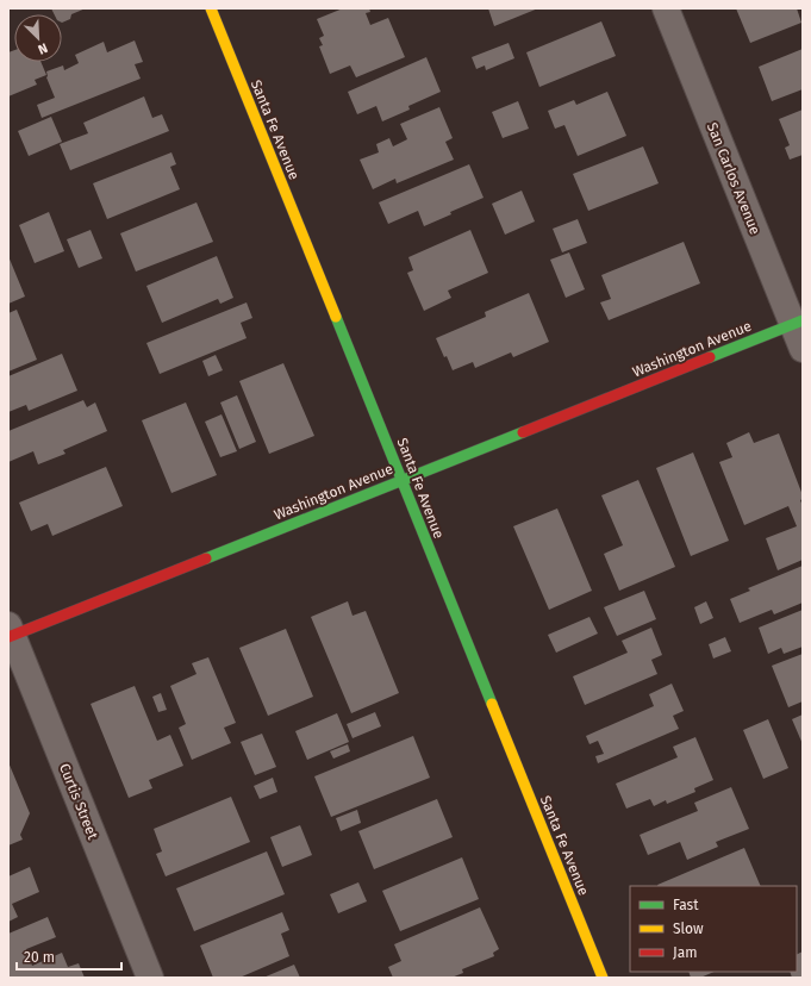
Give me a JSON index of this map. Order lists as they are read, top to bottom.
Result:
{
  "streets": {
    "street": [
      "Santa Fe Avenue",
      "San Carlos Avenue",
      "Washington Avenue",
      "Curtis Street"
    ]
  },
  "crossings": [
    ["Santa Fe Avenue", "Washington Avenue"],
    ["San Carlos Avenue", "Washington Avenue"],
    ["Washington Avenue", "Curtis Street"]
  ],
  "legend": ["Fast", "Slow", "Jam"],
  "scale_bar": "20 m",
  "north": "bottom right"
}
